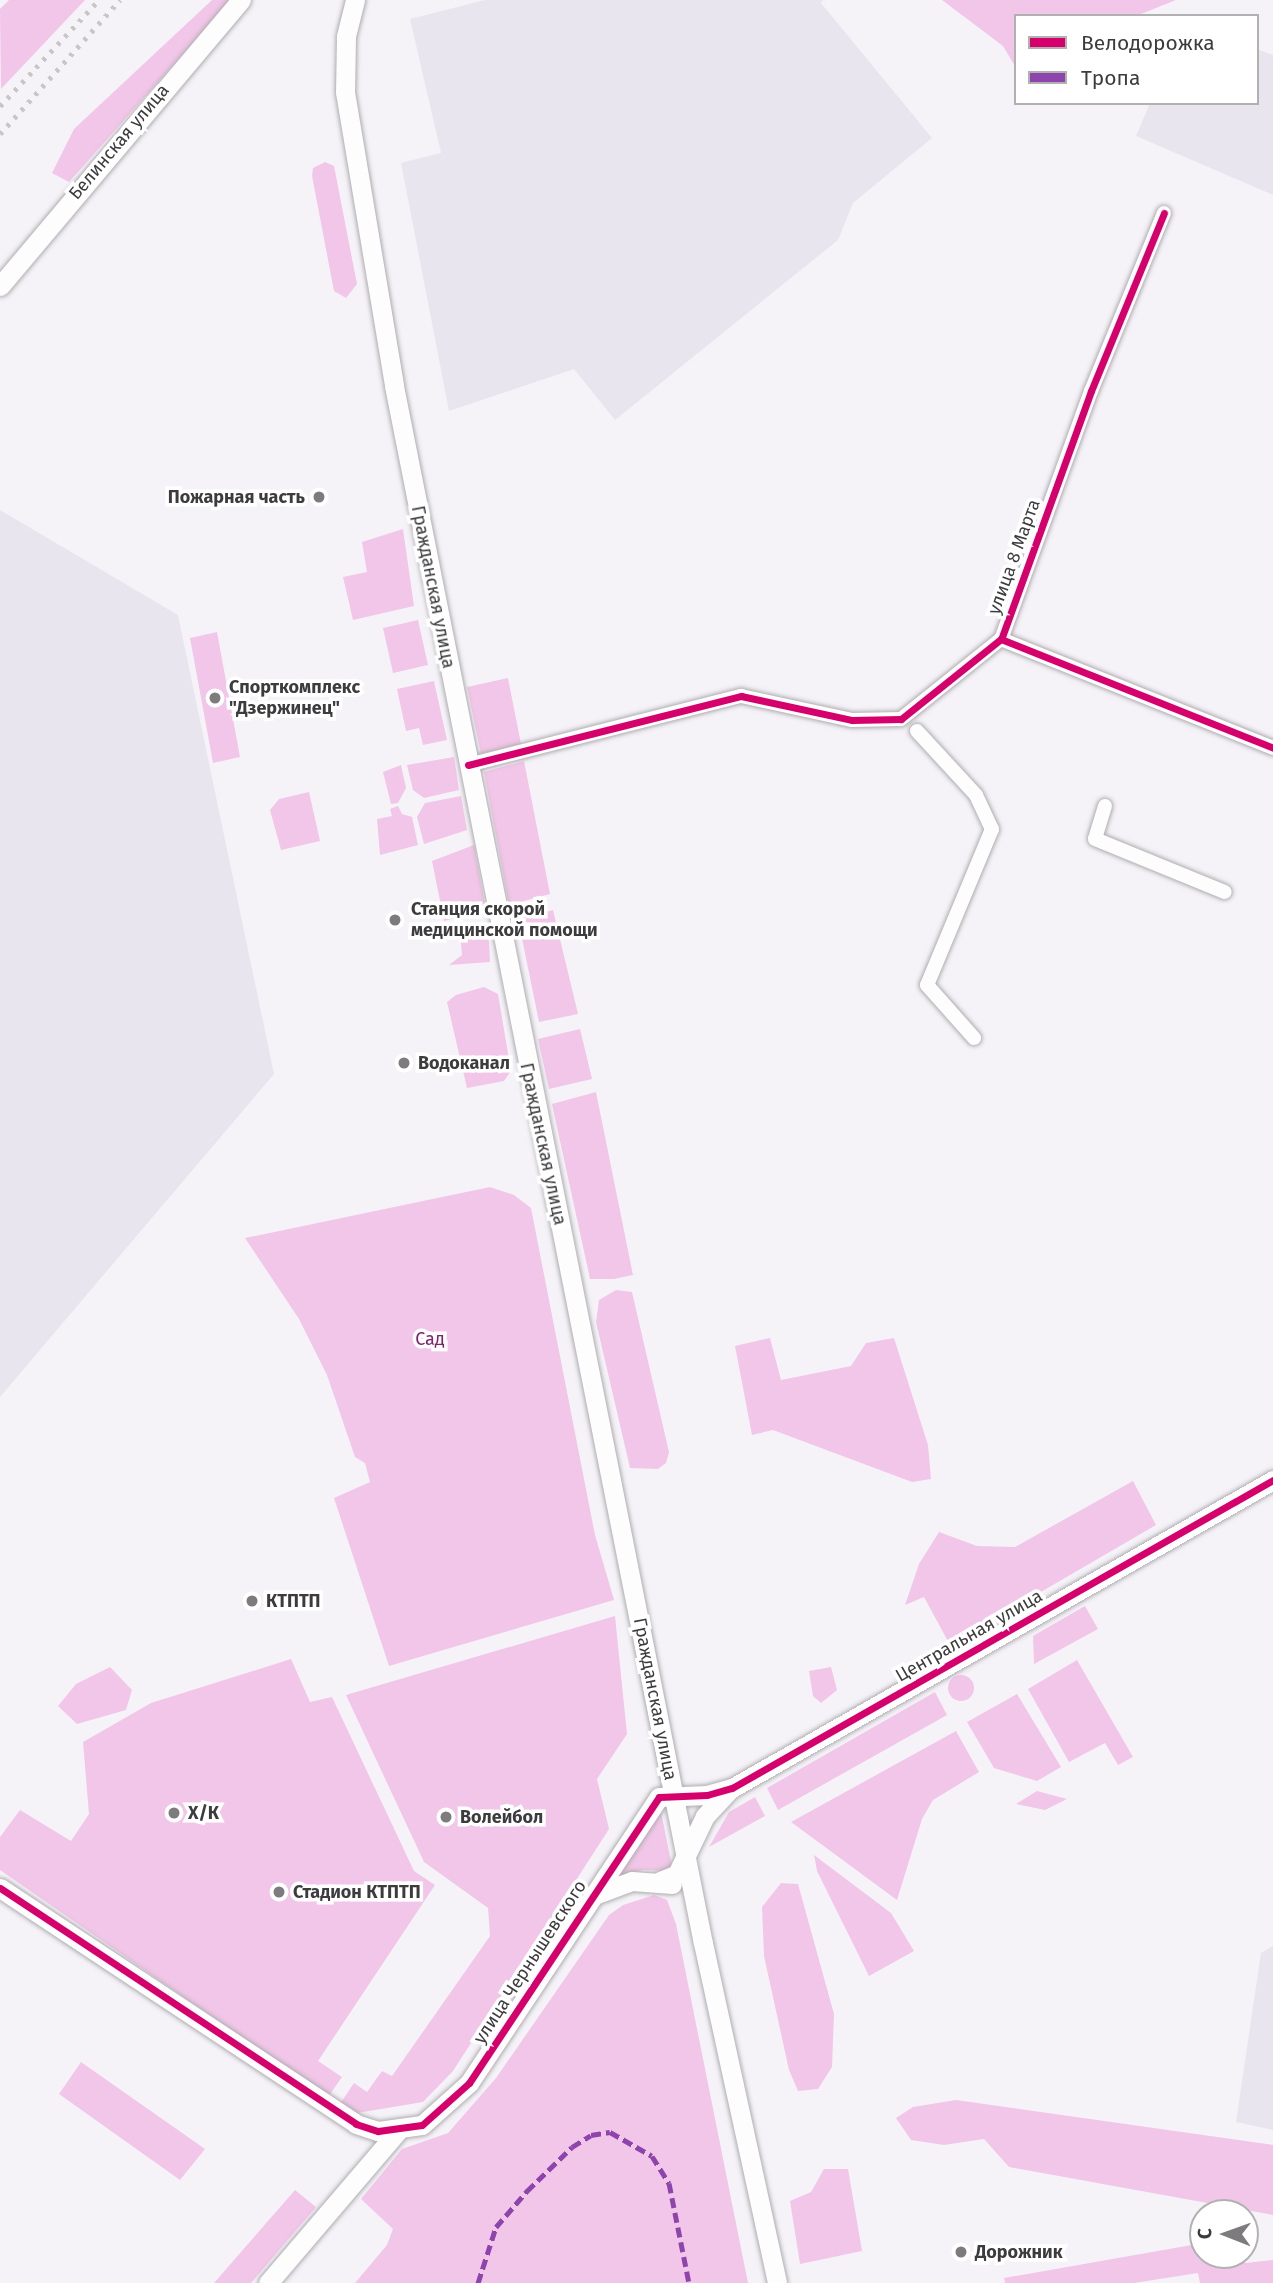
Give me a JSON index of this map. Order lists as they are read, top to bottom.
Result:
{
  "streets": {
    "street": [
      "Белинская улица",
      "улица 8 Марта",
      "Гражданская улица",
      "Центральная улица",
      "улица Чернышевского"
    ]
  },
  "crossings": [
    ["Гражданская улица", "Центральная улица"],
    ["Гражданская улица", "улица Чернышевского"]
  ],
  "parks": ["Сад"],
  "places": [
    "Пожарная часть",
    "Спорткомплекс \"Дзержинец\"",
    "Станция скорой медицинской помощи",
    "Водоканал",
    "КТПТП",
    "Х/К",
    "Волейбол",
    "Стадион КТПТП",
    "Дорожник"
  ],
  "legend": ["Велодорожка", "Тропа"],
  "north": "left"
}
